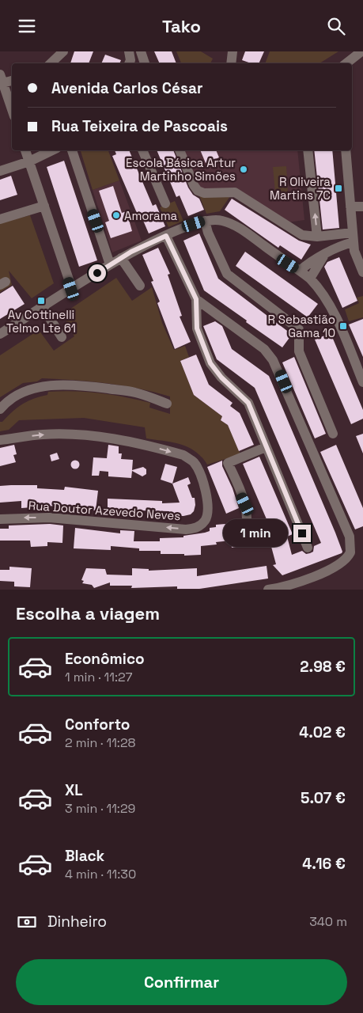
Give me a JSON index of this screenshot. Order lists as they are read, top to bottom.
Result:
{
  "streets": {
    "street": ["Rua Doutor Azevedo Neves"]
  },
  "places": {
    "other": ["Escola Básica Artur Martinho Simões", "Amorama"],
    "transit": ["R Oliveira Martins 7C", "Av Cottinelli Telmo Lte 61", "R Sebastião Gama 10"]
  },
  "page": {
    "header": "Tako",
    "banner": ["Avenida Carlos César", "Rua Teixeira de Pascoais"],
    "bubble": "1 min",
    "heading": "Escolha a viagem",
    "list": [
      {
        "name": "Econômico",
        "note": "1 min · 11:27",
        "value": "2.98 €"
      },
      {
        "name": "Conforto",
        "note": "2 min · 11:28",
        "value": "4.02 €"
      },
      {
        "name": "XL",
        "note": "3 min · 11:29",
        "value": "5.07 €"
      },
      {
        "name": "Black",
        "note": "4 min · 11:30",
        "value": "4.16 €"
      }
    ],
    "pay": ["Dinheiro", "340 m"],
    "buttons": "Confirmar"
  }
}
